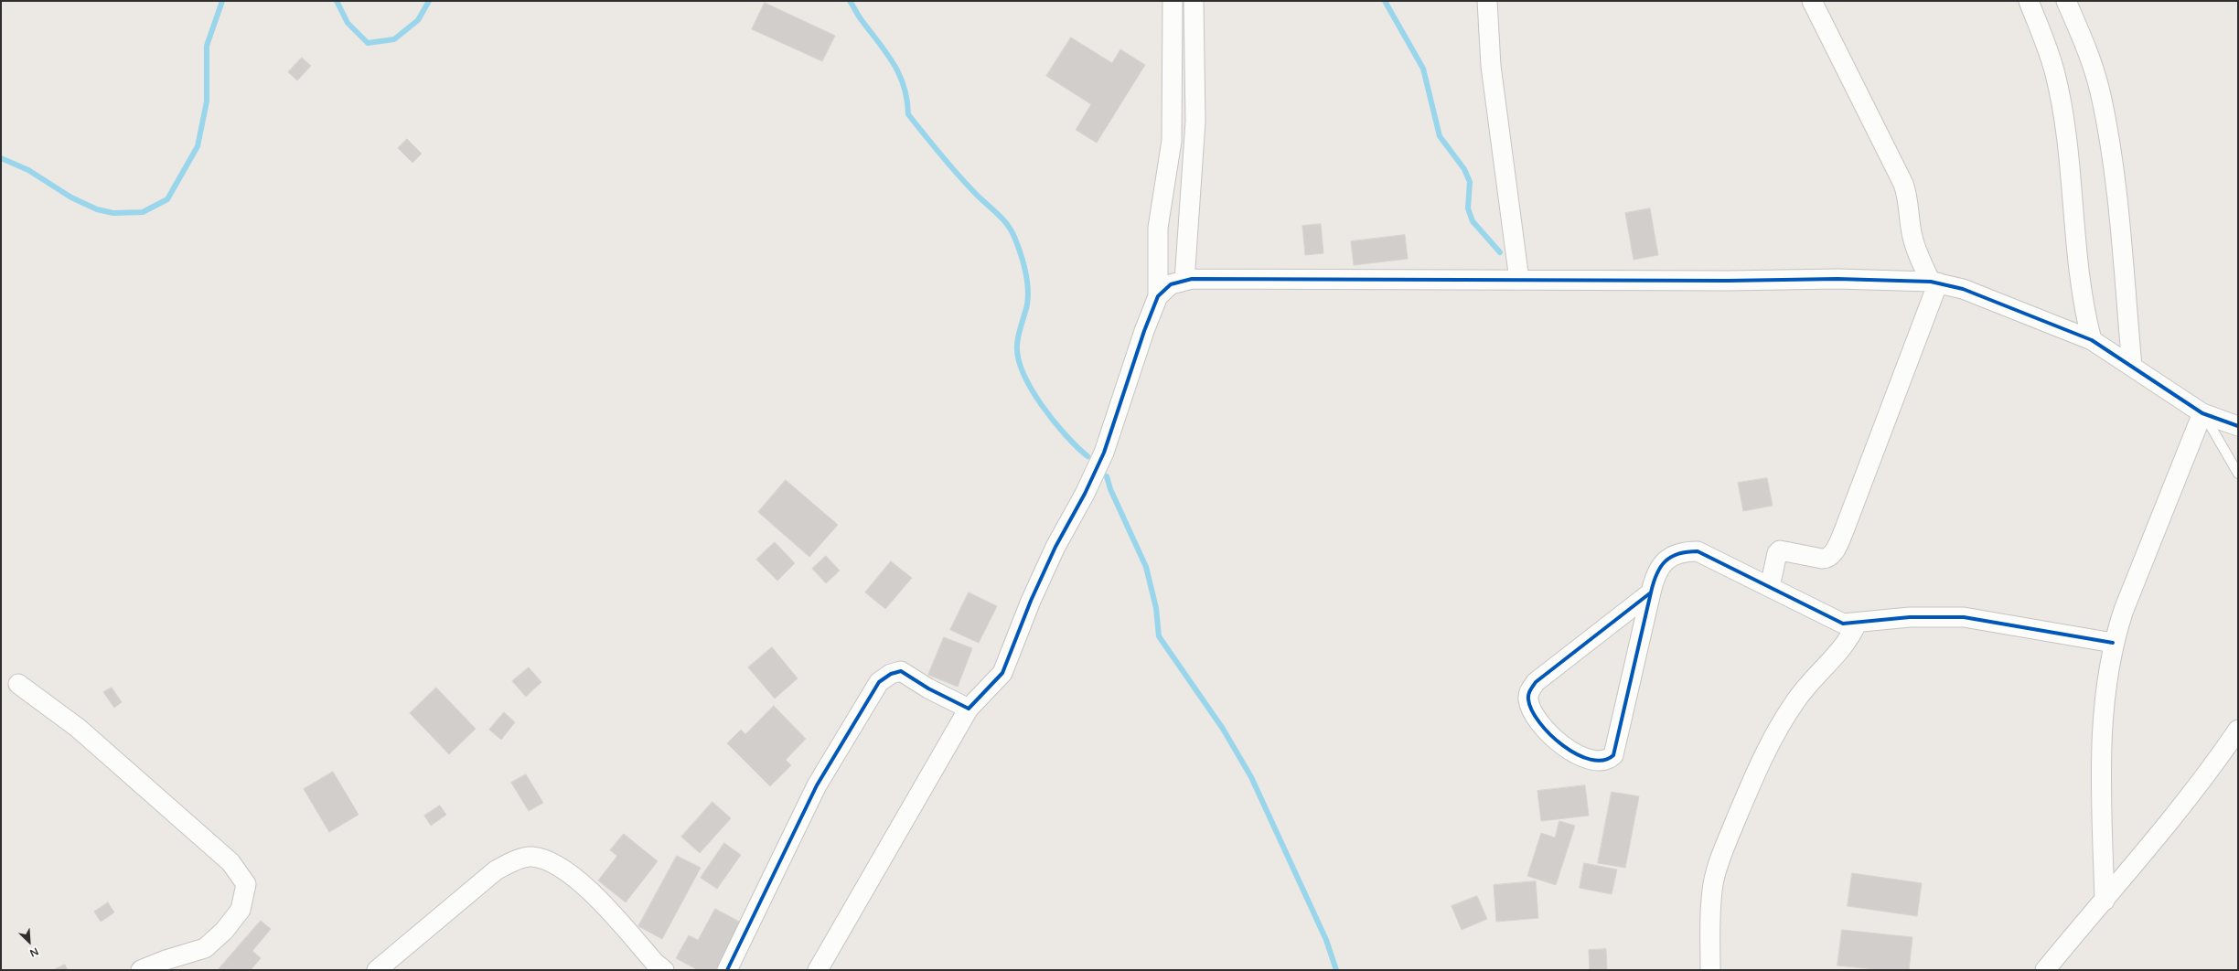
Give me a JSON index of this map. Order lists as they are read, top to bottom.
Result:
{
  "north": "bottom right"
}
